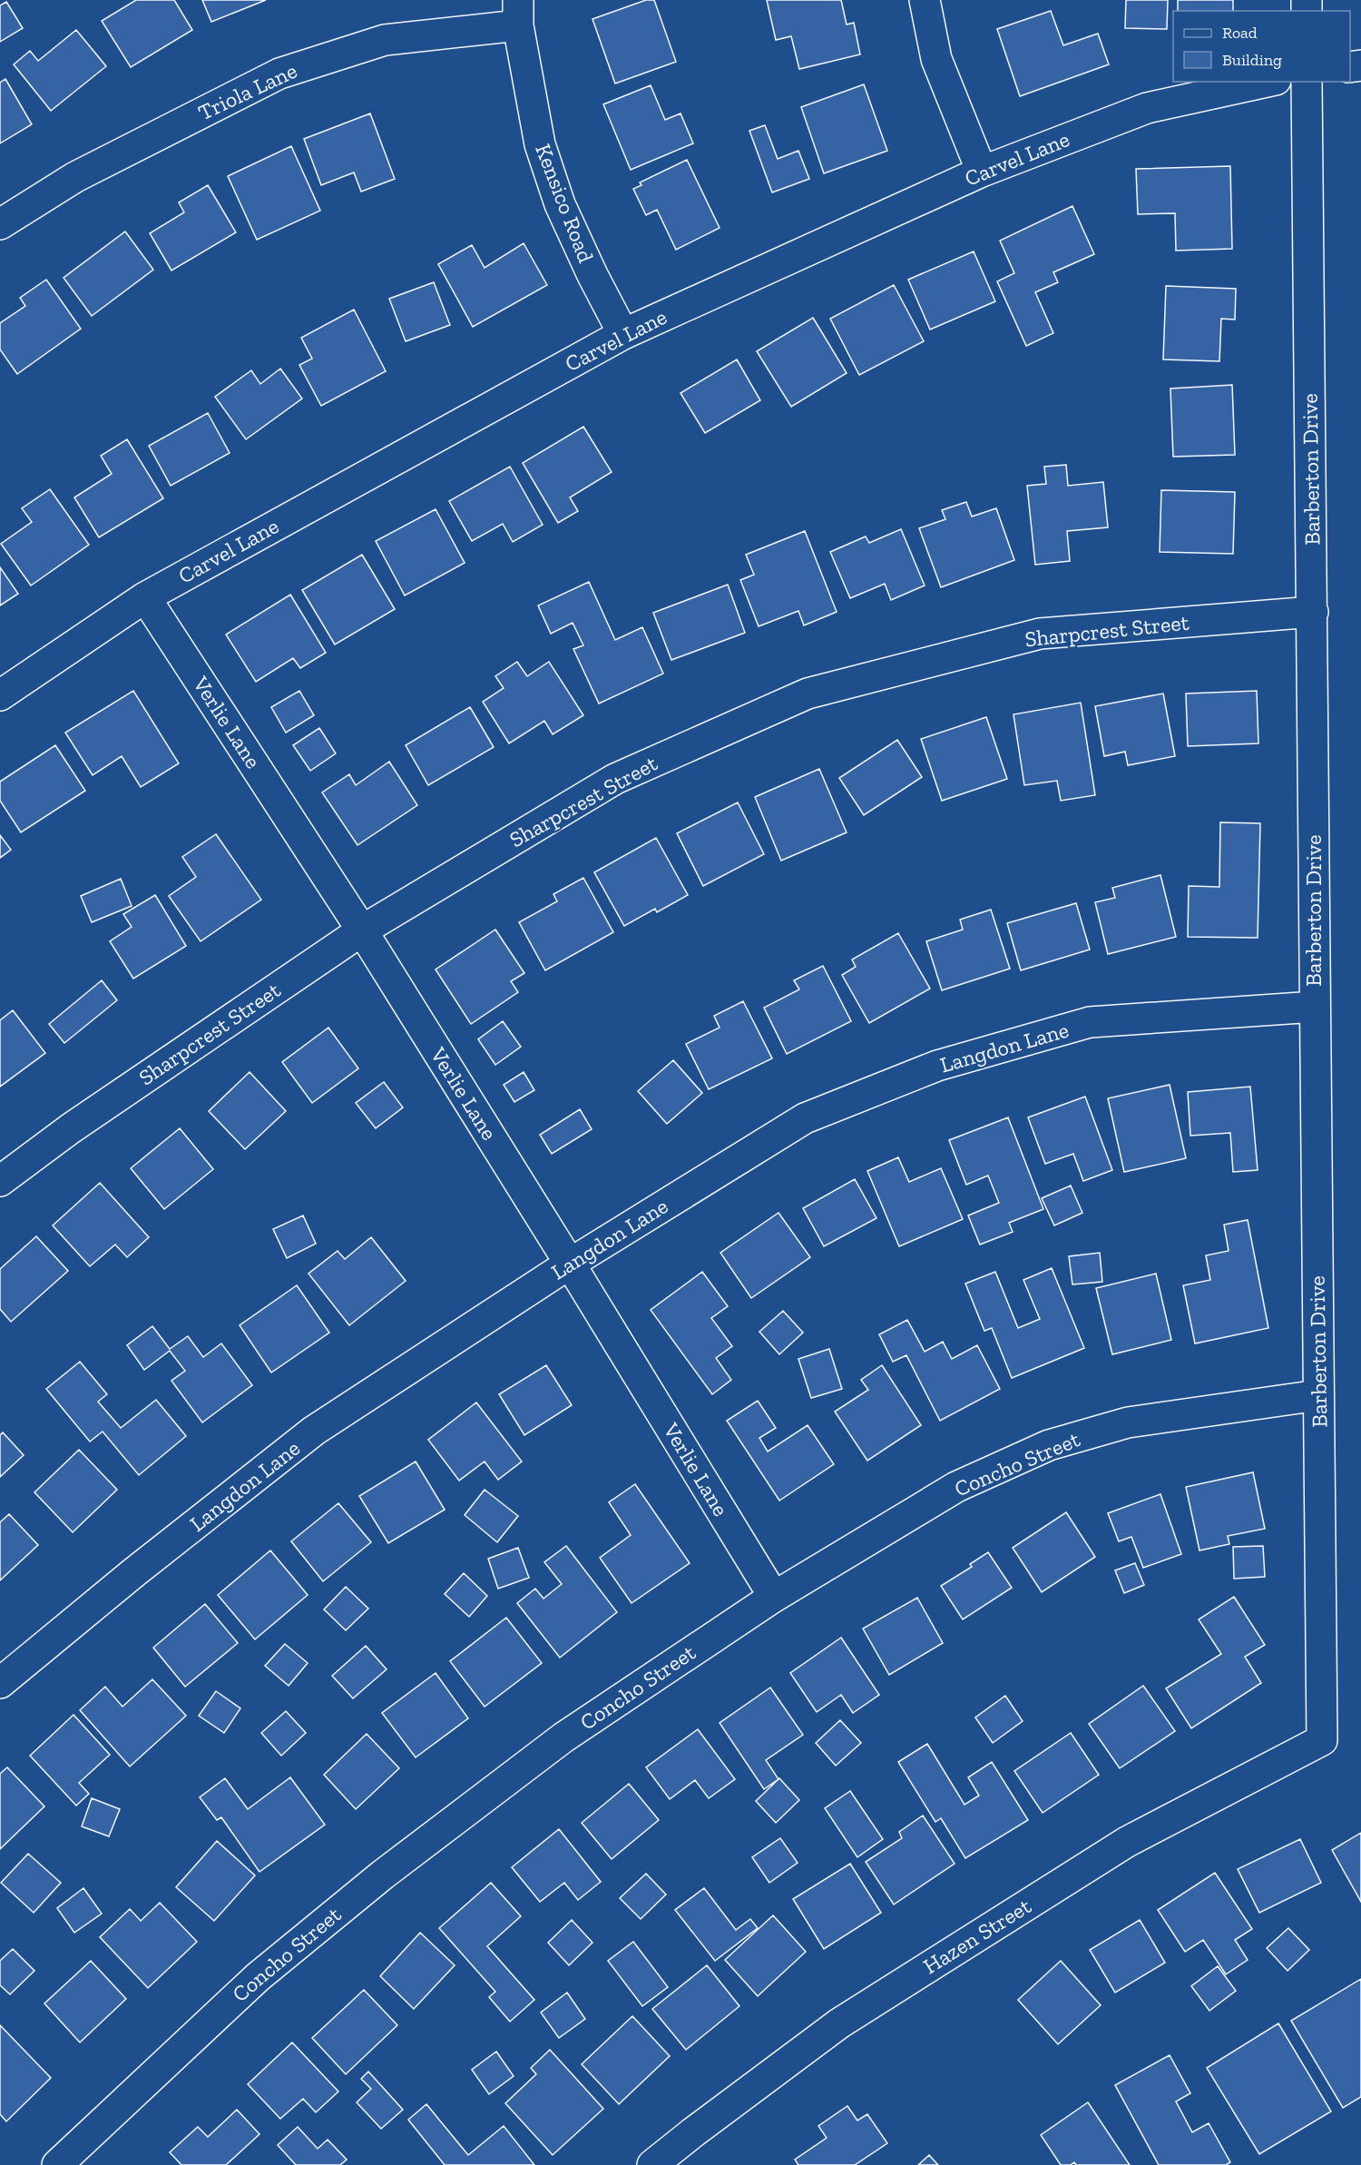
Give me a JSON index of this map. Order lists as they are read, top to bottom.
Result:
{
  "streets": {
    "street": [
      "Triola Lane",
      "Carvel Lane",
      "Kensico Road",
      "Barberton Drive",
      "Sharpcrest Street",
      "Verlie Lane",
      "Langdon Lane",
      "Concho Street",
      "Hazen Street"
    ]
  },
  "crossings": [
    ["Triola Lane", "Kensico Road"],
    ["Carvel Lane", "Kensico Road"],
    ["Carvel Lane", "Verlie Lane"],
    ["Barberton Drive", "Sharpcrest Street"],
    ["Barberton Drive", "Langdon Lane"],
    ["Barberton Drive", "Concho Street"],
    ["Barberton Drive", "Hazen Street"],
    ["Sharpcrest Street", "Verlie Lane"],
    ["Verlie Lane", "Langdon Lane"],
    ["Verlie Lane", "Concho Street"]
  ],
  "legend": ["Road", "Building"]
}
